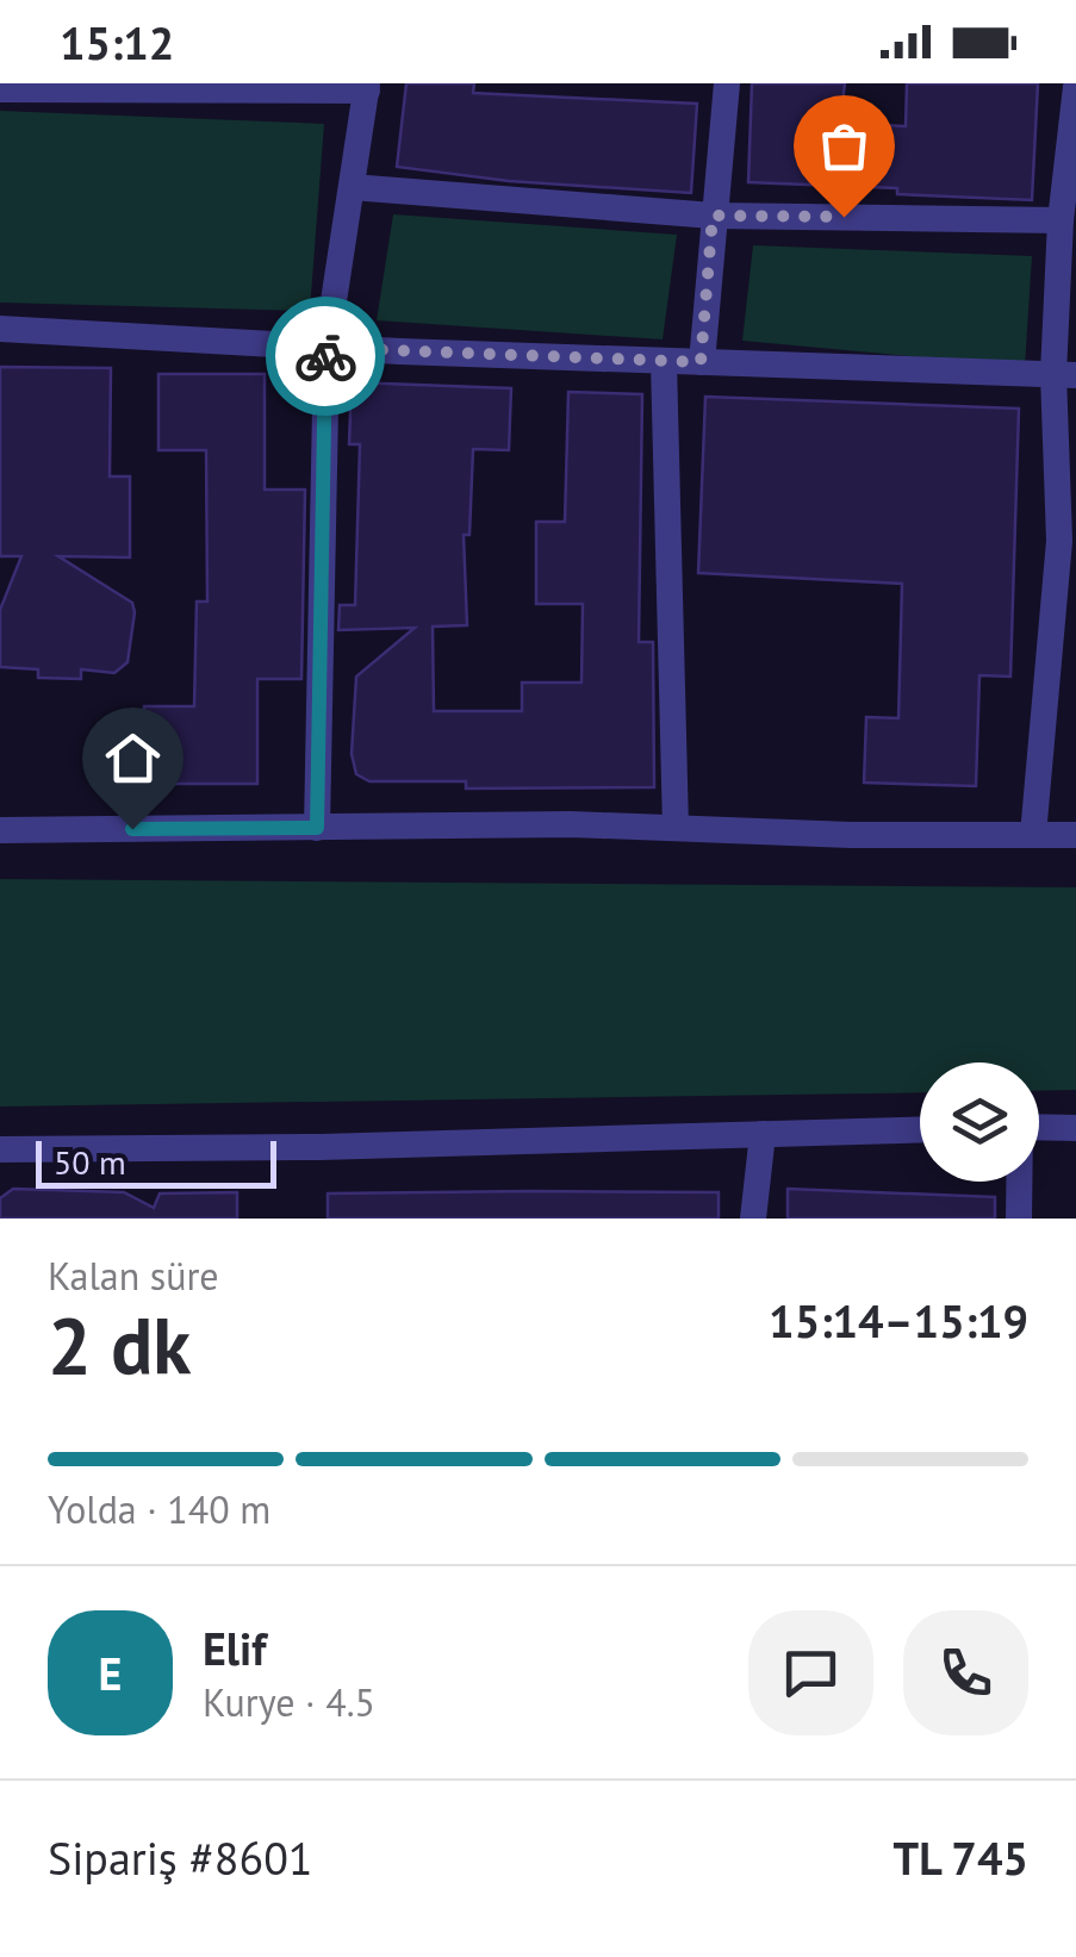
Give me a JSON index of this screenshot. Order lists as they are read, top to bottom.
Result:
{
  "scale_bar": "50 m",
  "page": {
    "status": "15:12",
    "scale": "50 m",
    "heading": ["2 dk", "Kalan süre", "15:14–15:19"],
    "panel": [
      "Elif",
      "Kurye · 4.5",
      "Sipariş #8601",
      "TL 745"
    ],
    "bar": "Yolda · 140 m",
    "round": "E"
  }
}
